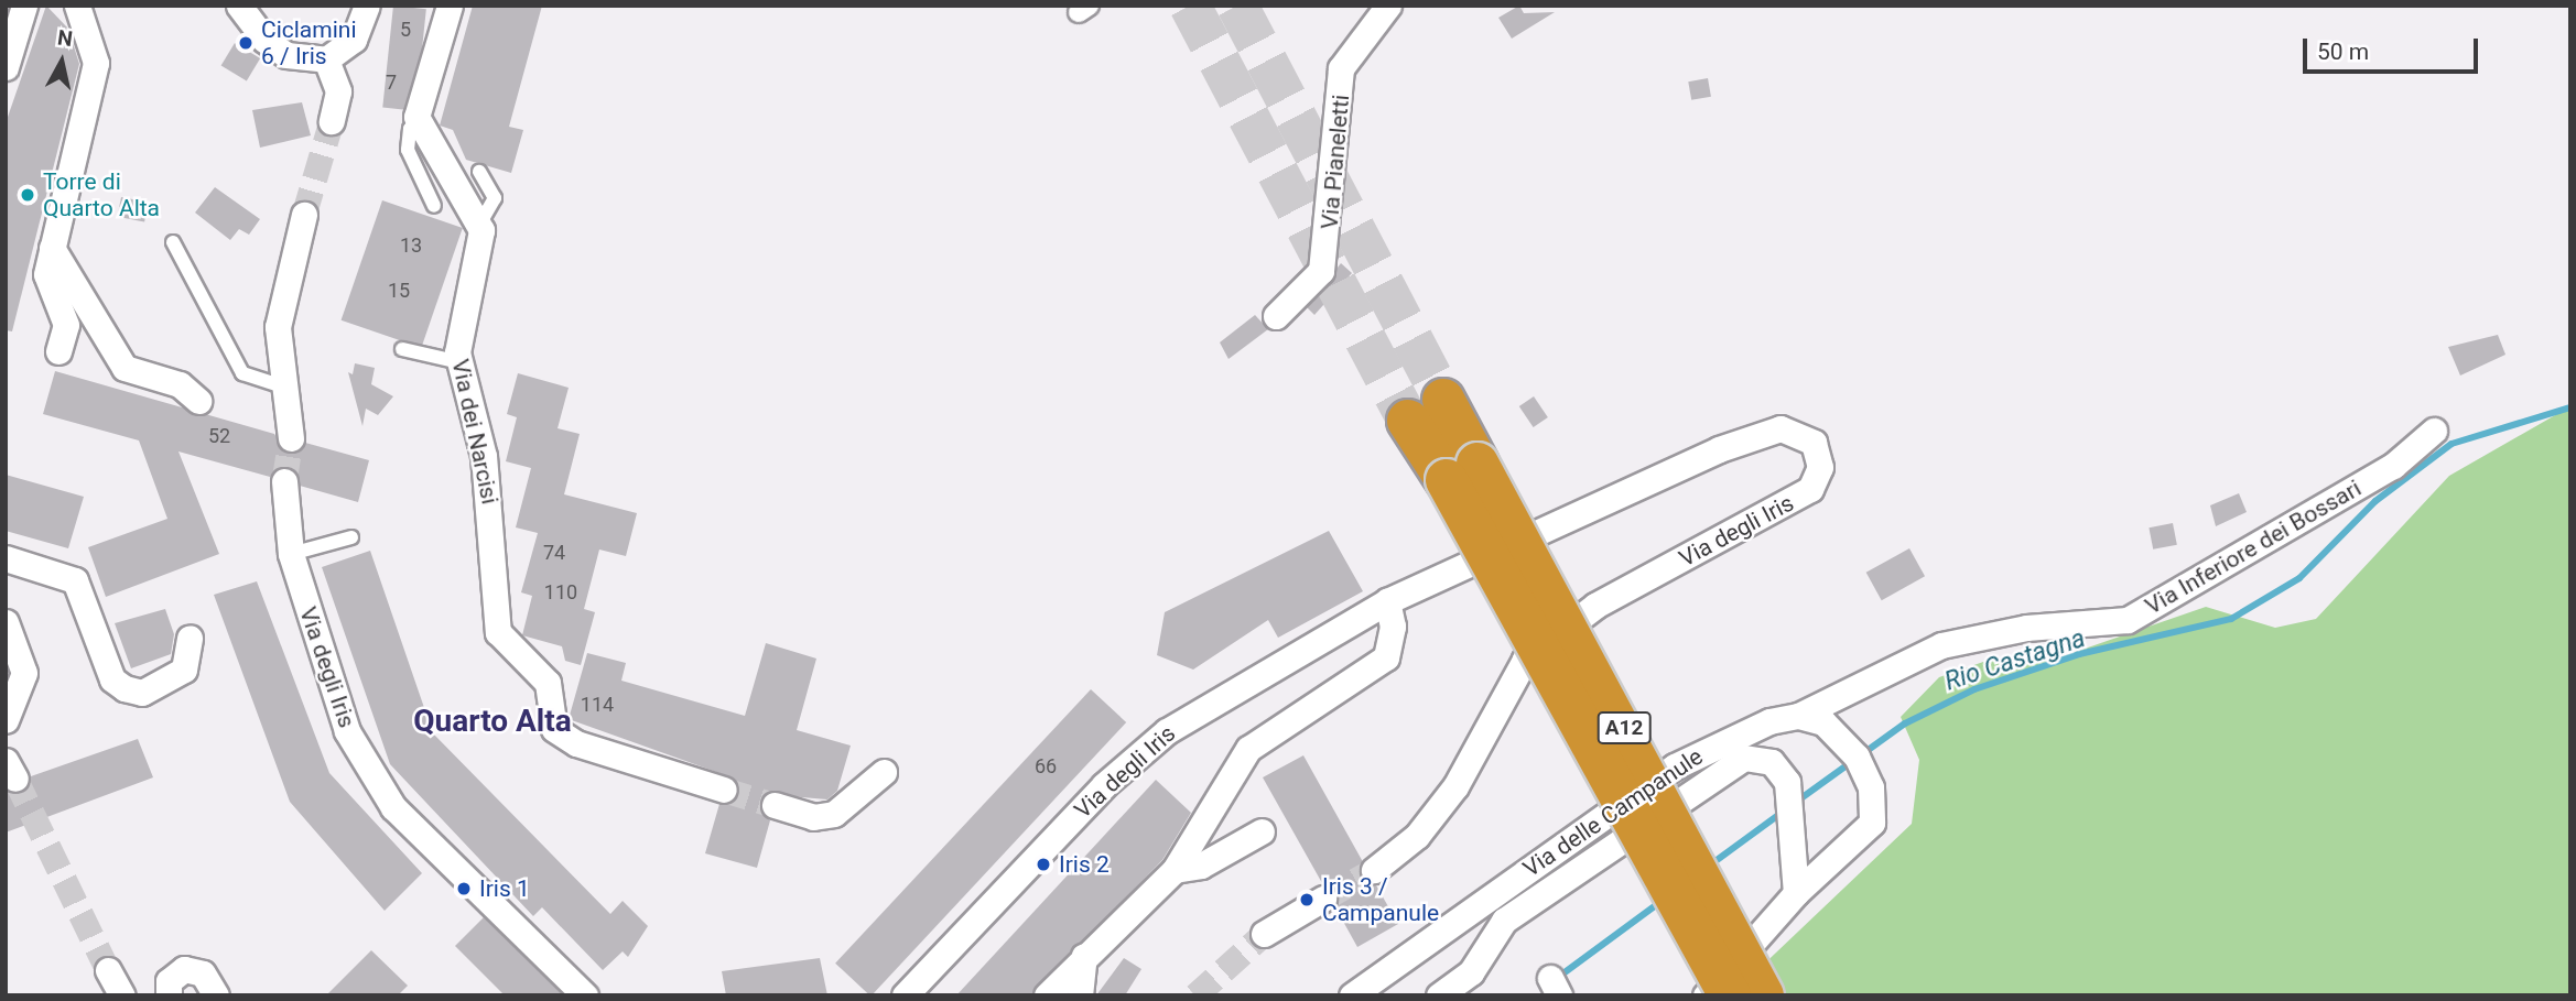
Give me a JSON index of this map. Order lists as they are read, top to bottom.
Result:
{
  "streets": {
    "highway": ["A12"],
    "street": [
      "Via Pianeletti",
      "Via dei Narcisi",
      "Via degli Iris",
      "Via Inferiore dei Bossari",
      "Via delle Campanule"
    ]
  },
  "crossings": [
    ["Via Inferiore dei Bossari", "Via delle Campanule"]
  ],
  "districts": ["Quarto Alta"],
  "water": ["Rio Castagna"],
  "places": [
    "Ciclamini 6 / Iris",
    "Torre di Quarto Alta",
    "Iris 2",
    "Iris 1",
    "Iris 3 / Campanule"
  ],
  "house_numbers": [
    "5",
    "7",
    "13",
    "15",
    "52",
    "74",
    "110",
    "114",
    "66"
  ],
  "scale_bar": "50 m",
  "north": "top"
}
